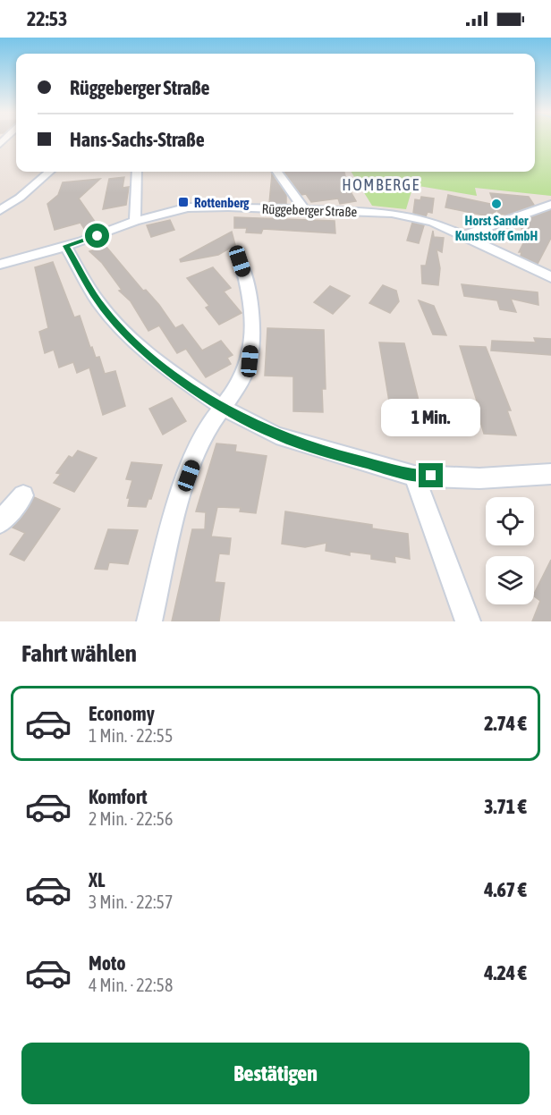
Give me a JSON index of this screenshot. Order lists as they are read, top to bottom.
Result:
{
  "streets": {
    "street": ["Rüggeberger Straße"]
  },
  "districts": ["HOMBERGE"],
  "places": {
    "transit": ["Rottenberg"],
    "other": ["Horst Sander Kunststoff GmbH"]
  },
  "page": {
    "status": "22:53",
    "banner": ["Rüggeberger Straße", "Hans-Sachs-Straße"],
    "bubble": "1 Min.",
    "heading": "Fahrt wählen",
    "list": [
      {
        "name": "Economy",
        "note": "1 Min. · 22:55",
        "value": "2.74 €"
      },
      {
        "name": "Komfort",
        "note": "2 Min. · 22:56",
        "value": "3.71 €"
      },
      {
        "name": "XL",
        "note": "3 Min. · 22:57",
        "value": "4.67 €"
      },
      {
        "name": "Moto",
        "note": "4 Min. · 22:58",
        "value": "4.24 €"
      }
    ],
    "buttons": "Bestätigen"
  }
}
